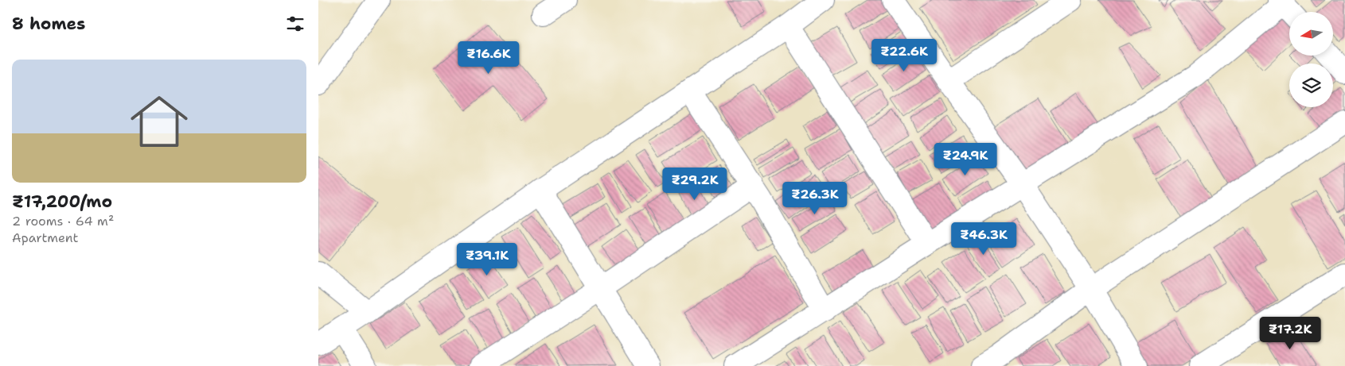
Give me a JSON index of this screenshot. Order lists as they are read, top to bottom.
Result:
{
  "north": "left",
  "page": {
    "heading": "8 homes",
    "price": [
      "₹22.6K",
      "₹16.6K",
      "₹24.9K",
      "₹29.2K",
      "₹26.3K",
      "₹46.3K",
      "₹39.1K",
      "₹17.2K"
    ],
    "list": [
      {
        "name": "₹17,200/mo",
        "note": "2 rooms · 64 m² · Apartment"
      }
    ]
  }
}
